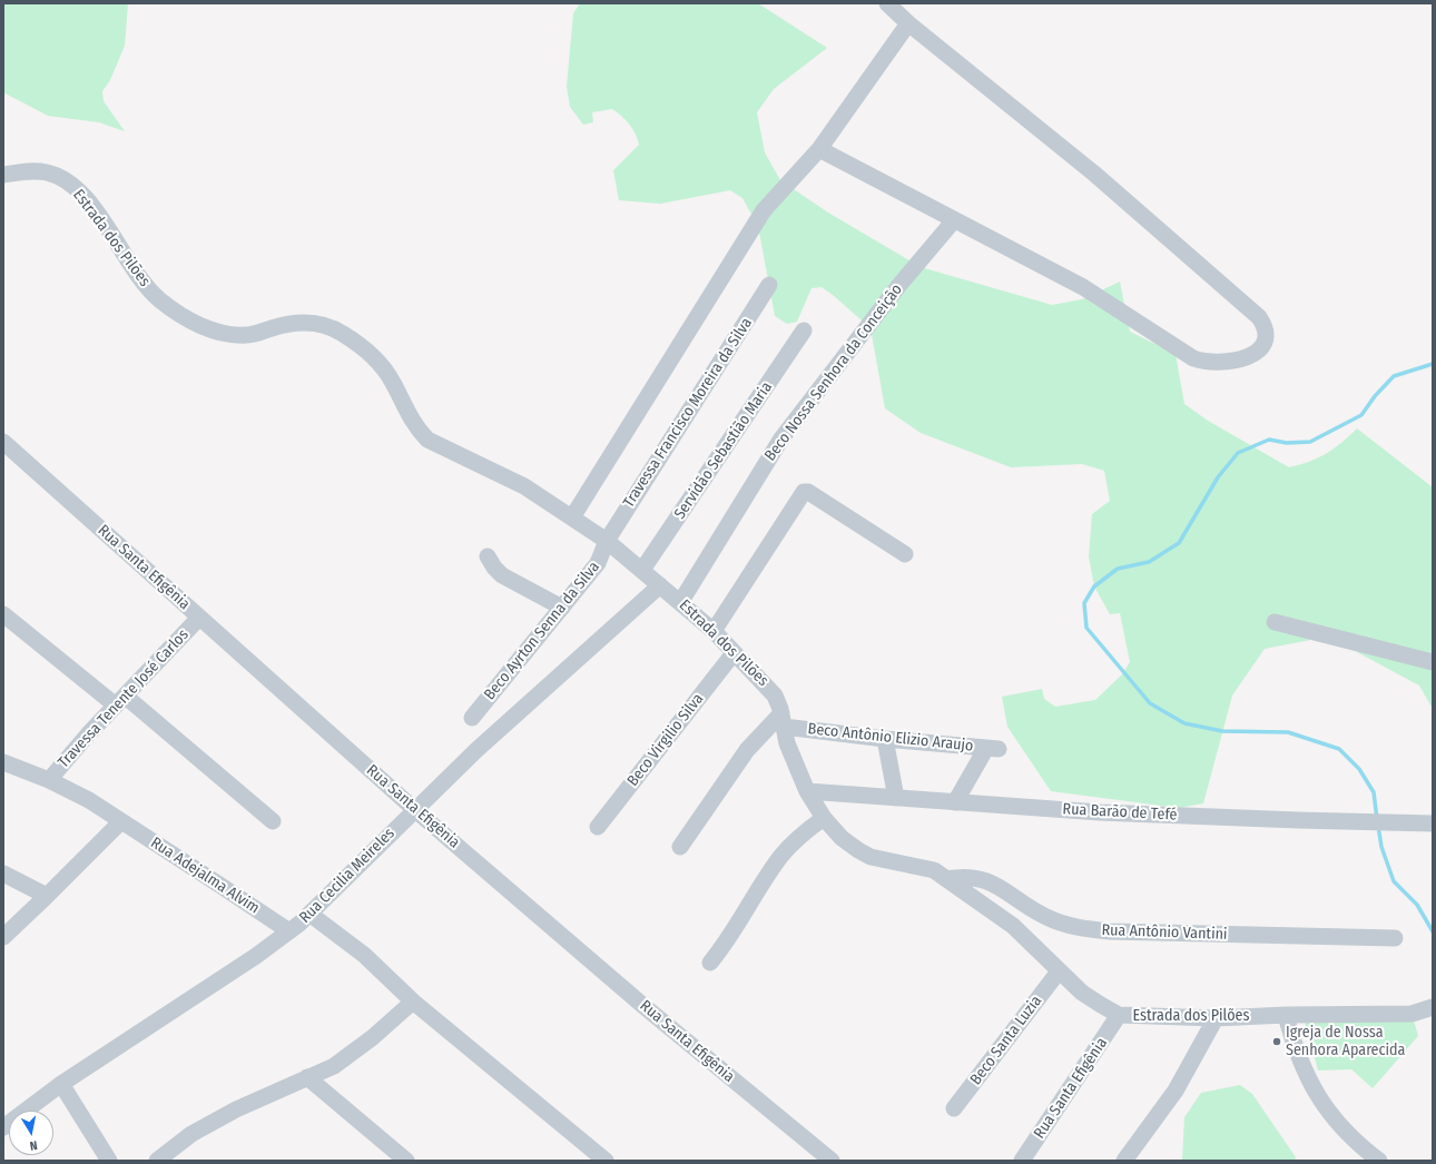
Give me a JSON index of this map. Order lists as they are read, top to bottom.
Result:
{
  "streets": {
    "street": [
      "Estrada dos Pilões",
      "Beco Nossa Senhora da Conceição",
      "Travessa Francisco Moreira da Silva",
      "Servidão Sebastião Maria",
      "Rua Santa Efigênia",
      "Beco Ayrton Senna da Silva",
      "Travessa Tenente José Carlos",
      "Beco Antônio Elizio Araujo",
      "Beco Virgilio Silva",
      "Rua Barão de Tefé",
      "Rua Adejalma Alvim",
      "Rua Cecilia Meireles",
      "Rua Antônio Vantini",
      "Beco Santa Luzia"
    ]
  },
  "crossings": [
    ["Estrada dos Pilões", "Beco Nossa Senhora da Conceição"],
    ["Estrada dos Pilões", "Travessa Francisco Moreira da Silva"],
    ["Estrada dos Pilões", "Servidão Sebastião Maria"],
    ["Estrada dos Pilões", "Rua Santa Efigênia"],
    ["Estrada dos Pilões", "Beco Ayrton Senna da Silva"],
    ["Estrada dos Pilões", "Beco Antônio Elizio Araujo"],
    ["Estrada dos Pilões", "Beco Virgilio Silva"],
    ["Estrada dos Pilões", "Rua Barão de Tefé"],
    ["Estrada dos Pilões", "Rua Cecilia Meireles"],
    ["Estrada dos Pilões", "Rua Antônio Vantini"],
    ["Estrada dos Pilões", "Beco Santa Luzia"],
    ["Travessa Francisco Moreira da Silva", "Beco Ayrton Senna da Silva"],
    ["Rua Santa Efigênia", "Travessa Tenente José Carlos"],
    ["Rua Santa Efigênia", "Rua Cecilia Meireles"],
    ["Travessa Tenente José Carlos", "Rua Adejalma Alvim"],
    ["Beco Antônio Elizio Araujo", "Rua Barão de Tefé"],
    ["Rua Adejalma Alvim", "Rua Cecilia Meireles"]
  ],
  "places": ["Igreja de Nossa Senhora Aparecida"],
  "north": "bottom"
}
